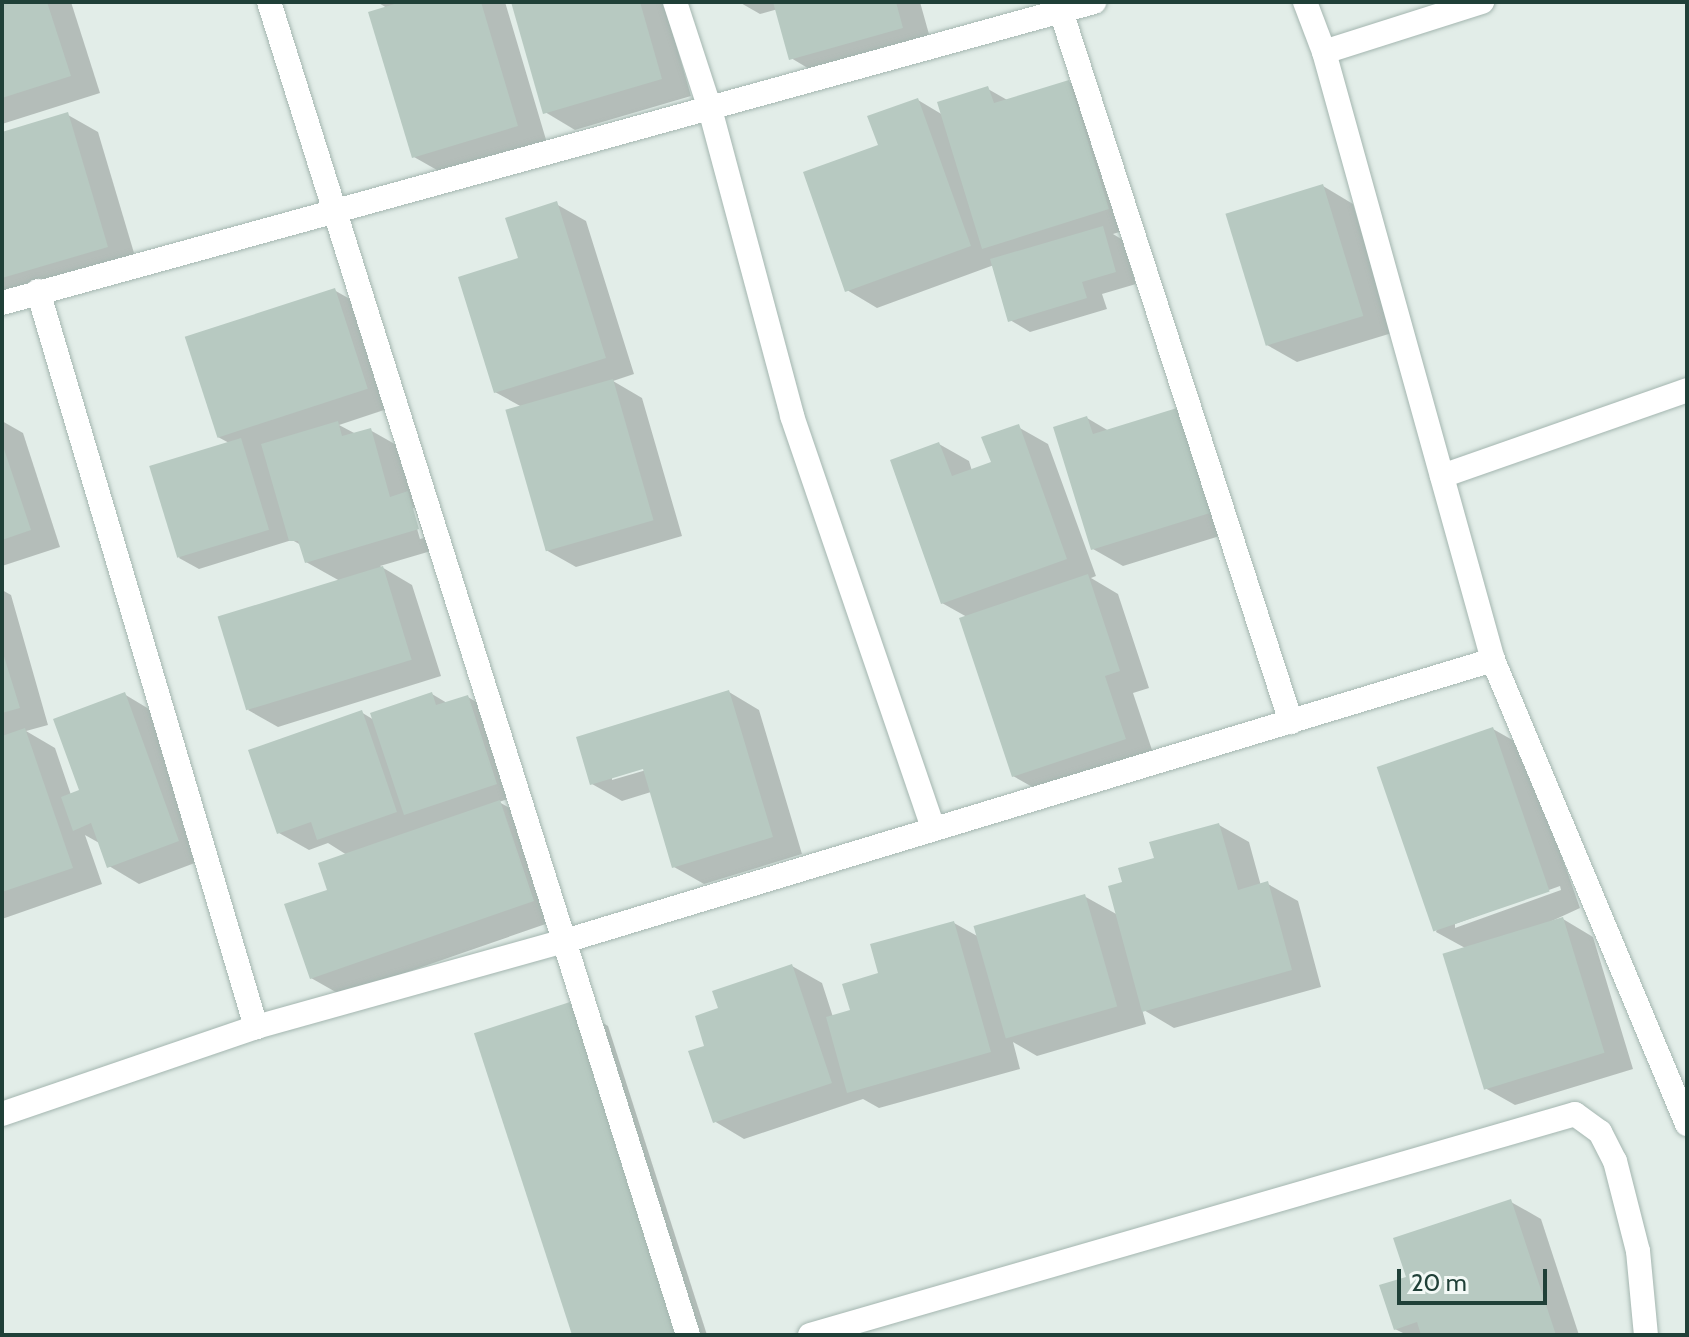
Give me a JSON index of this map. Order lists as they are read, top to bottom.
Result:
{
  "scale_bar": "20 m"
}
